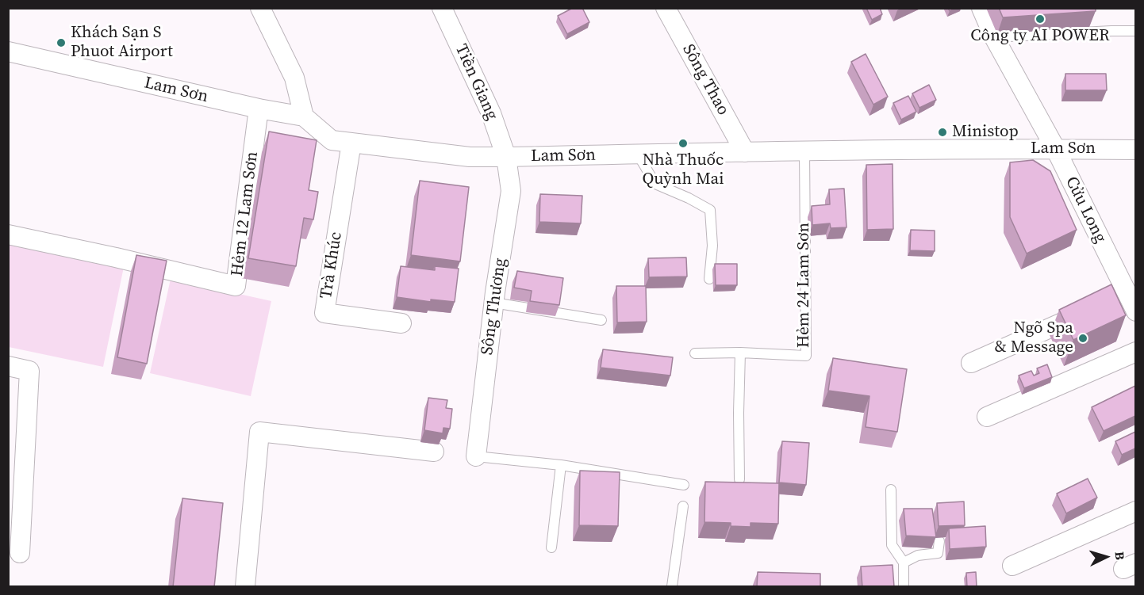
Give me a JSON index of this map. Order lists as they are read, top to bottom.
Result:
{
  "streets": {
    "street": [
      "Sông Thao",
      "Tiền Giang",
      "Lam Sơn",
      "Cửu Long",
      "Hẻm 12 Lam Sơn",
      "Trà Khúc",
      "Sông Thương"
    ],
    "lane": ["Hẻm 24 Lam Sơn"]
  },
  "crossings": [
    ["Sông Thao", "Lam Sơn"],
    ["Tiền Giang", "Lam Sơn"],
    ["Tiền Giang", "Sông Thương"],
    ["Lam Sơn", "Cửu Long"],
    ["Lam Sơn", "Hẻm 12 Lam Sơn"],
    ["Lam Sơn", "Trà Khúc"],
    ["Lam Sơn", "Hẻm 24 Lam Sơn"],
    ["Lam Sơn", "Sông Thương"]
  ],
  "places": [
    "Công ty AI POWER",
    "Khách Sạn S Phuot Airport",
    "Ministop",
    "Nhà Thuốc Quỳnh Mai",
    "Ngõ Spa & Message"
  ],
  "north": "right"
}
